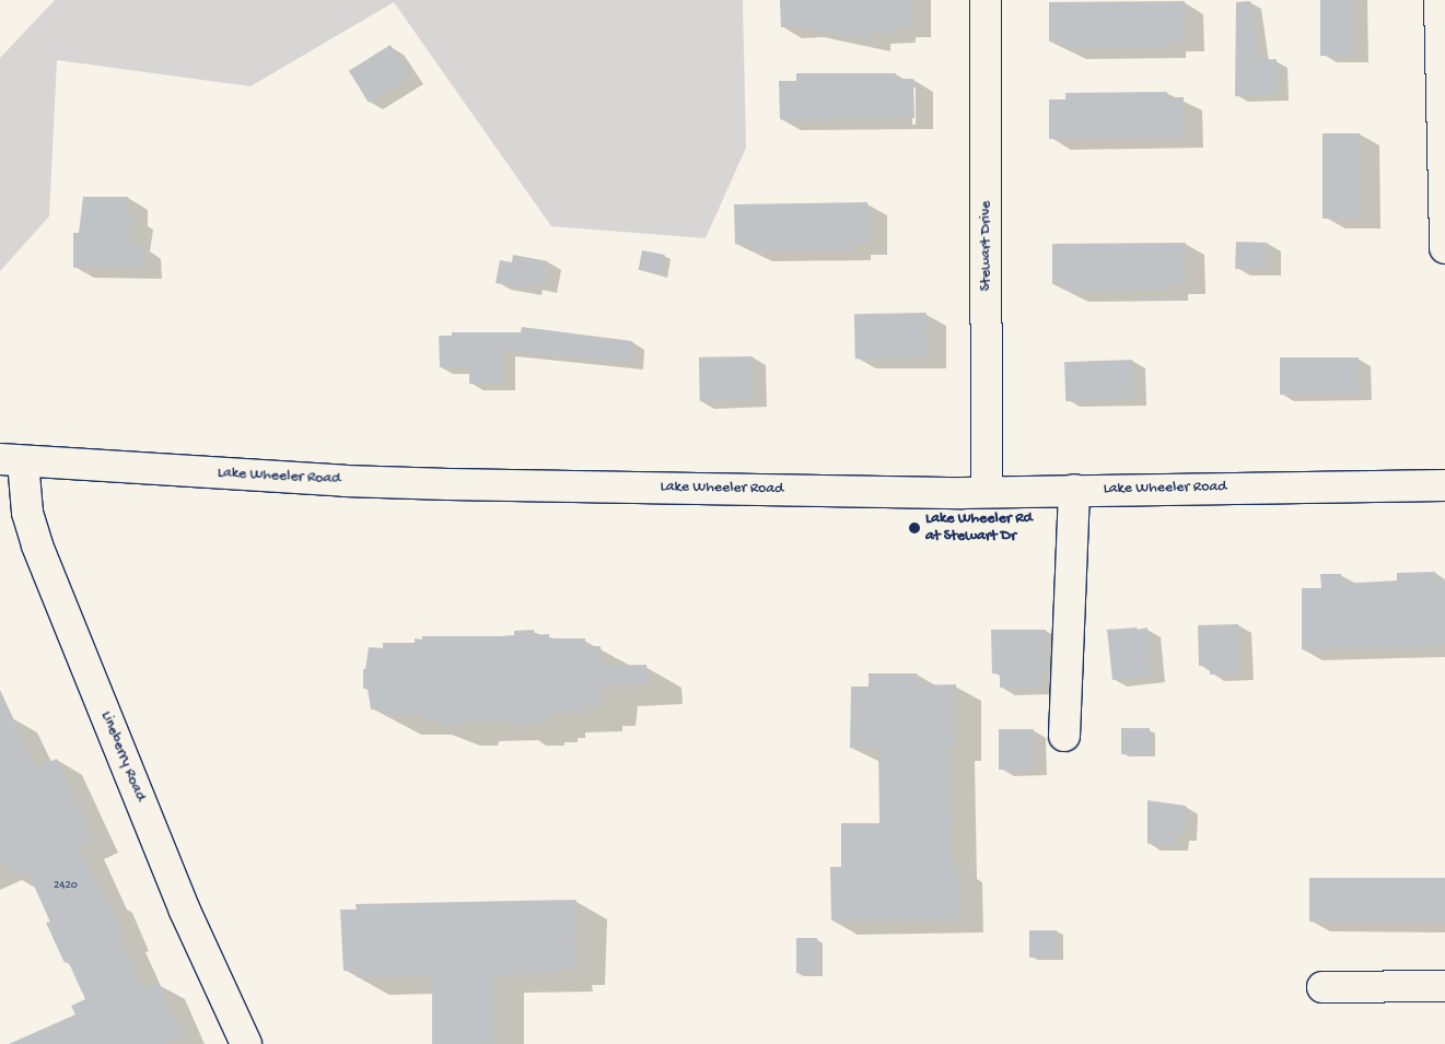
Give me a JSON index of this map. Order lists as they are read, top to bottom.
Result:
{
  "streets": {
    "street": ["Stewart Drive", "Lake Wheeler Road", "Lineberry Road"]
  },
  "crossings": [
    ["Stewart Drive", "Lake Wheeler Road"],
    ["Lake Wheeler Road", "Lineberry Road"]
  ],
  "places": ["Lake Wheeler Rd at Stewart Dr"],
  "house_numbers": ["2420"]
}
